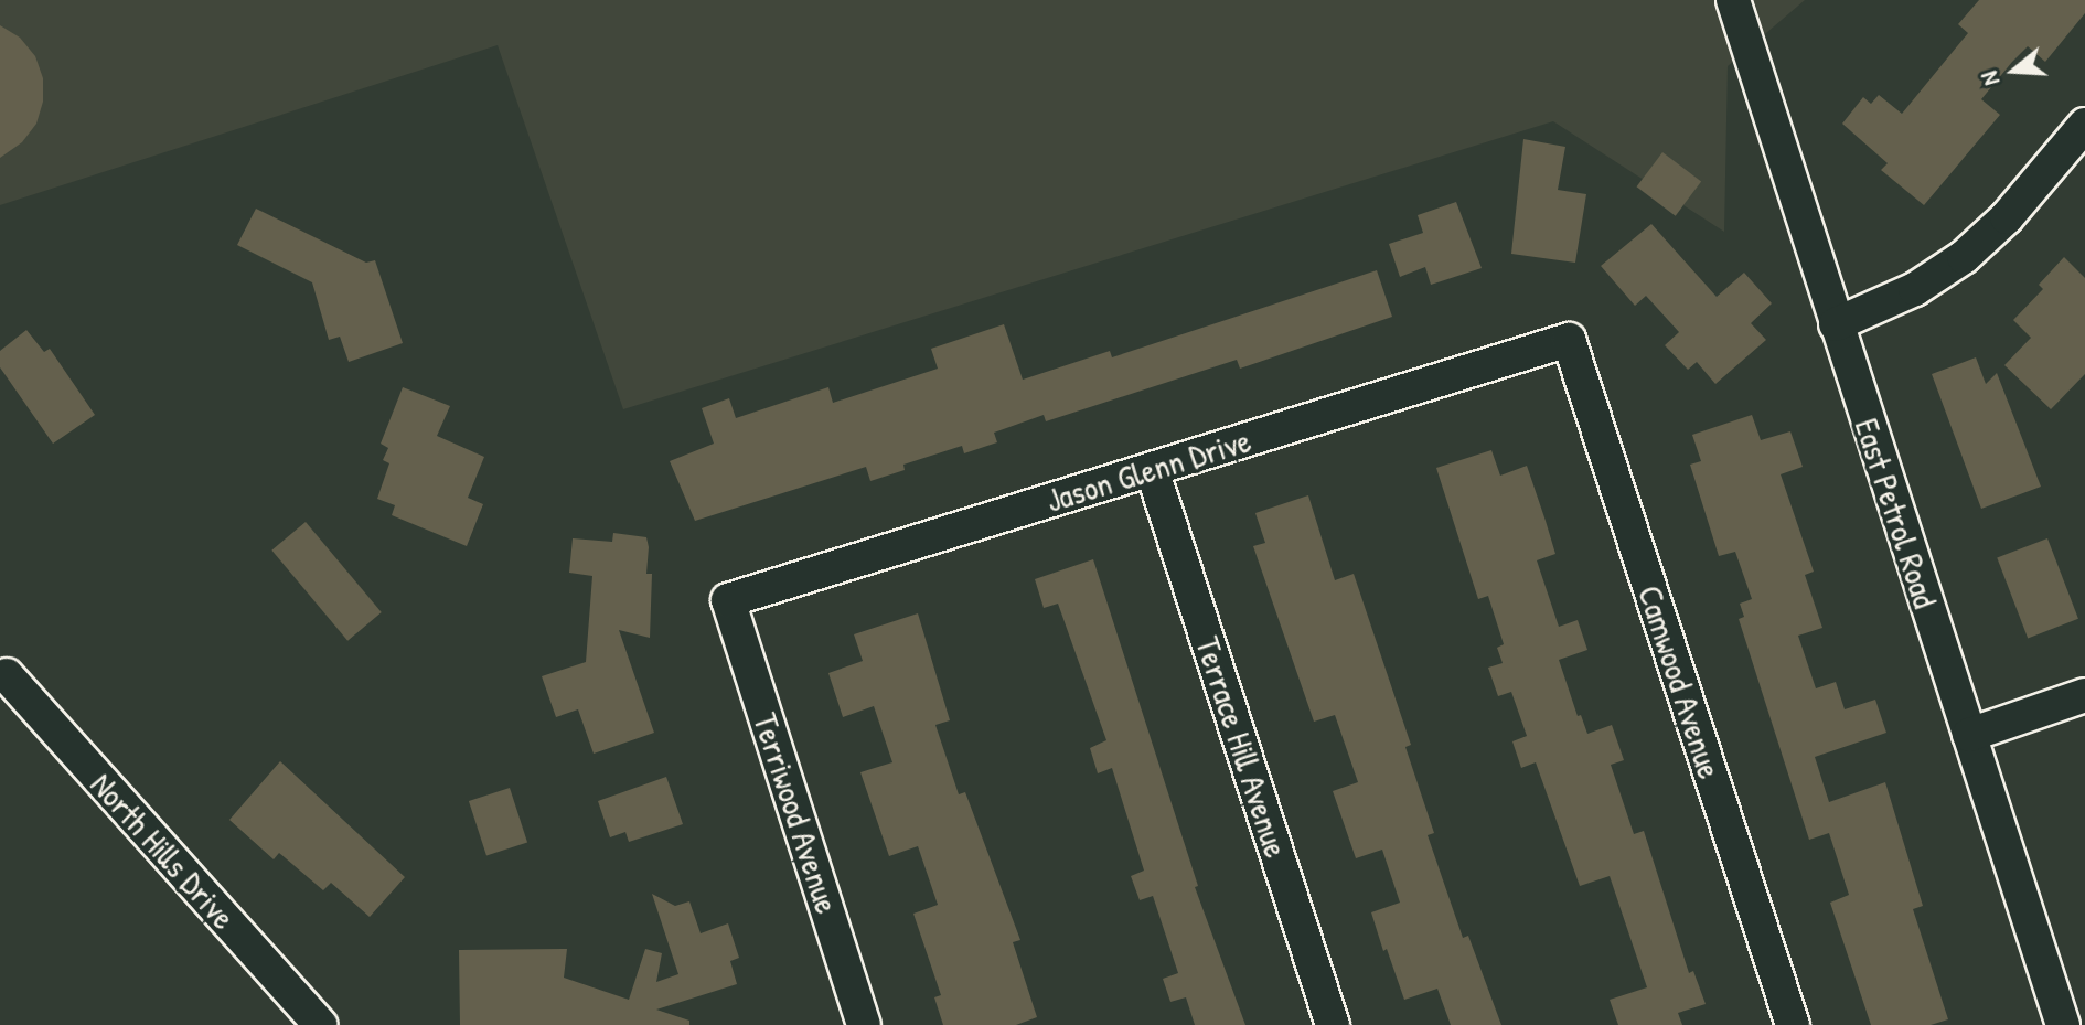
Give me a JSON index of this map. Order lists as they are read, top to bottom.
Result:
{
  "streets": {
    "street": [
      "Jason Glenn Drive",
      "East Petrol Road",
      "Camwood Avenue",
      "Terrace Hill Avenue",
      "Terriwood Avenue",
      "North Hills Drive"
    ]
  },
  "crossings": [
    ["Jason Glenn Drive", "Camwood Avenue"],
    ["Jason Glenn Drive", "Terrace Hill Avenue"],
    ["Jason Glenn Drive", "Terriwood Avenue"]
  ],
  "north": "left"
}
